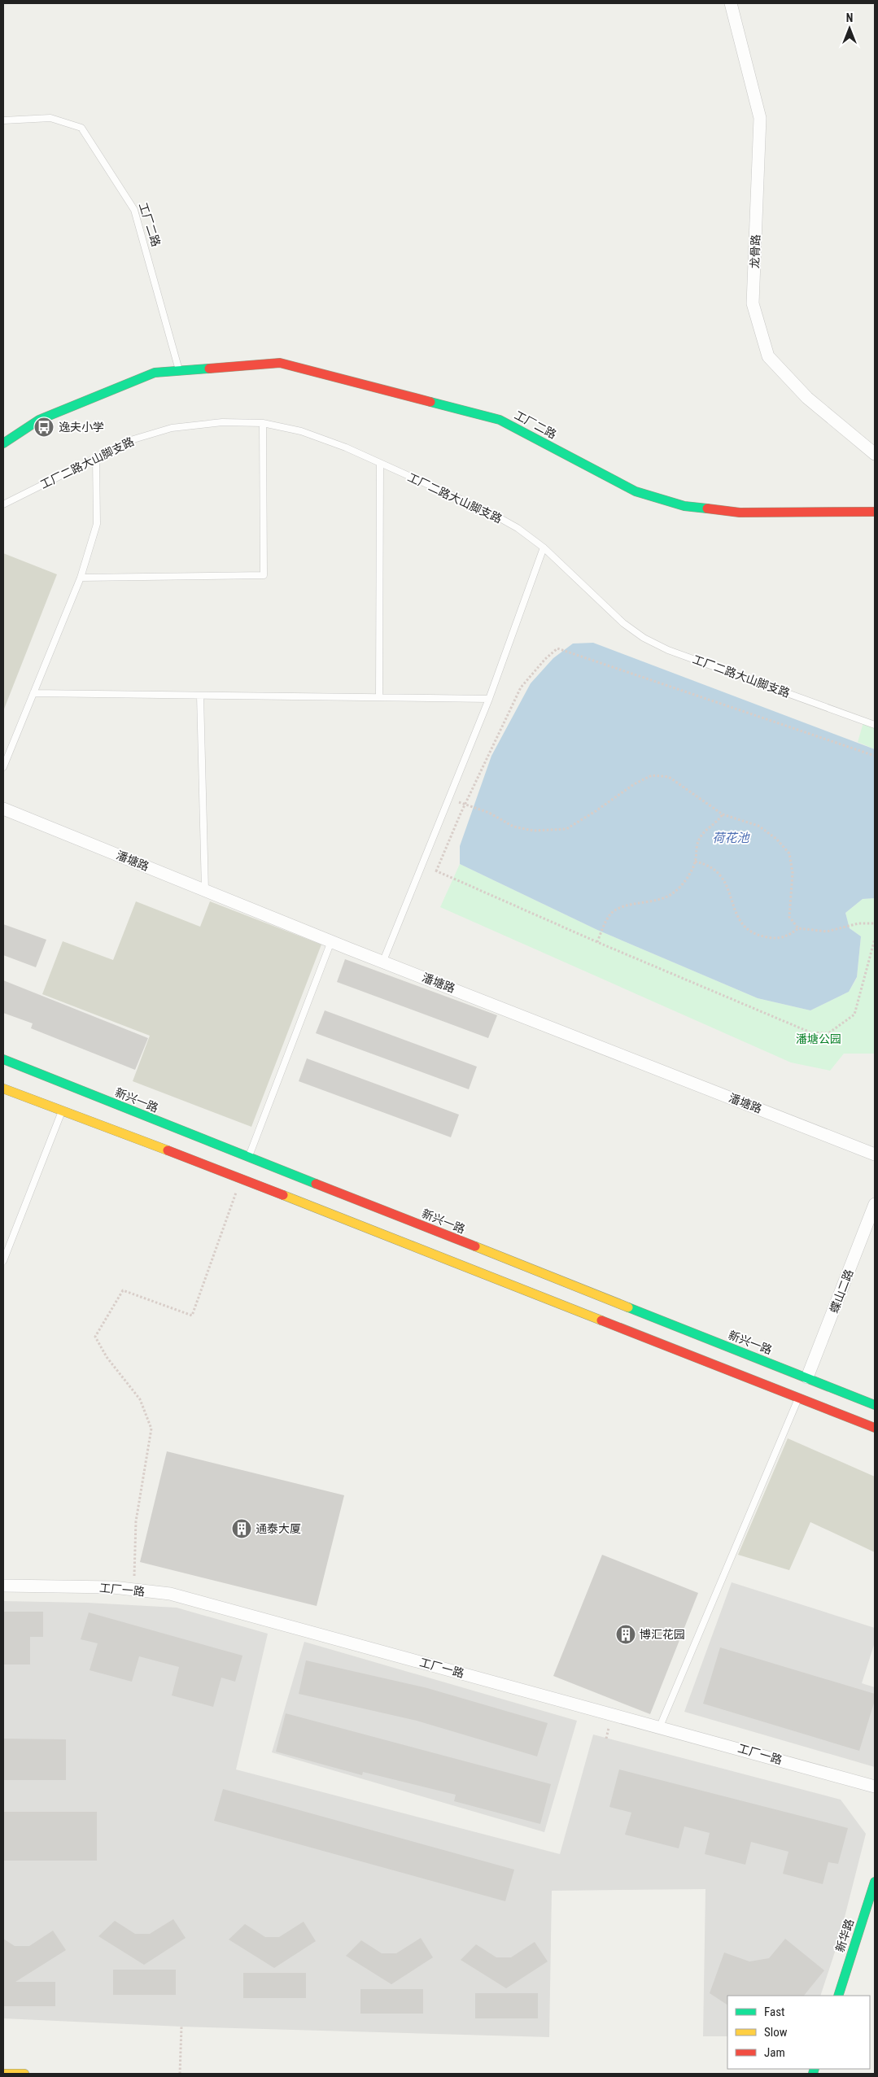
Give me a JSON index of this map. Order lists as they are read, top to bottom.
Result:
{
  "streets": {
    "main road": ["工厂二路", "新兴一路", "新华路"],
    "street": [
      "龙骨路",
      "潘塘路",
      "蝶山二路",
      "工厂一路"
    ],
    "lane": ["工厂二路大山脚支路"]
  },
  "crossings": [
    ["新兴一路", "蝶山二路"]
  ],
  "water": ["荷花池"],
  "parks": ["潘塘公园"],
  "places": {
    "bus stop": ["逸夫小学"],
    "building": ["通泰大厦", "博汇花园"]
  },
  "legend": ["Fast", "Slow", "Jam"],
  "north": "top"
}
